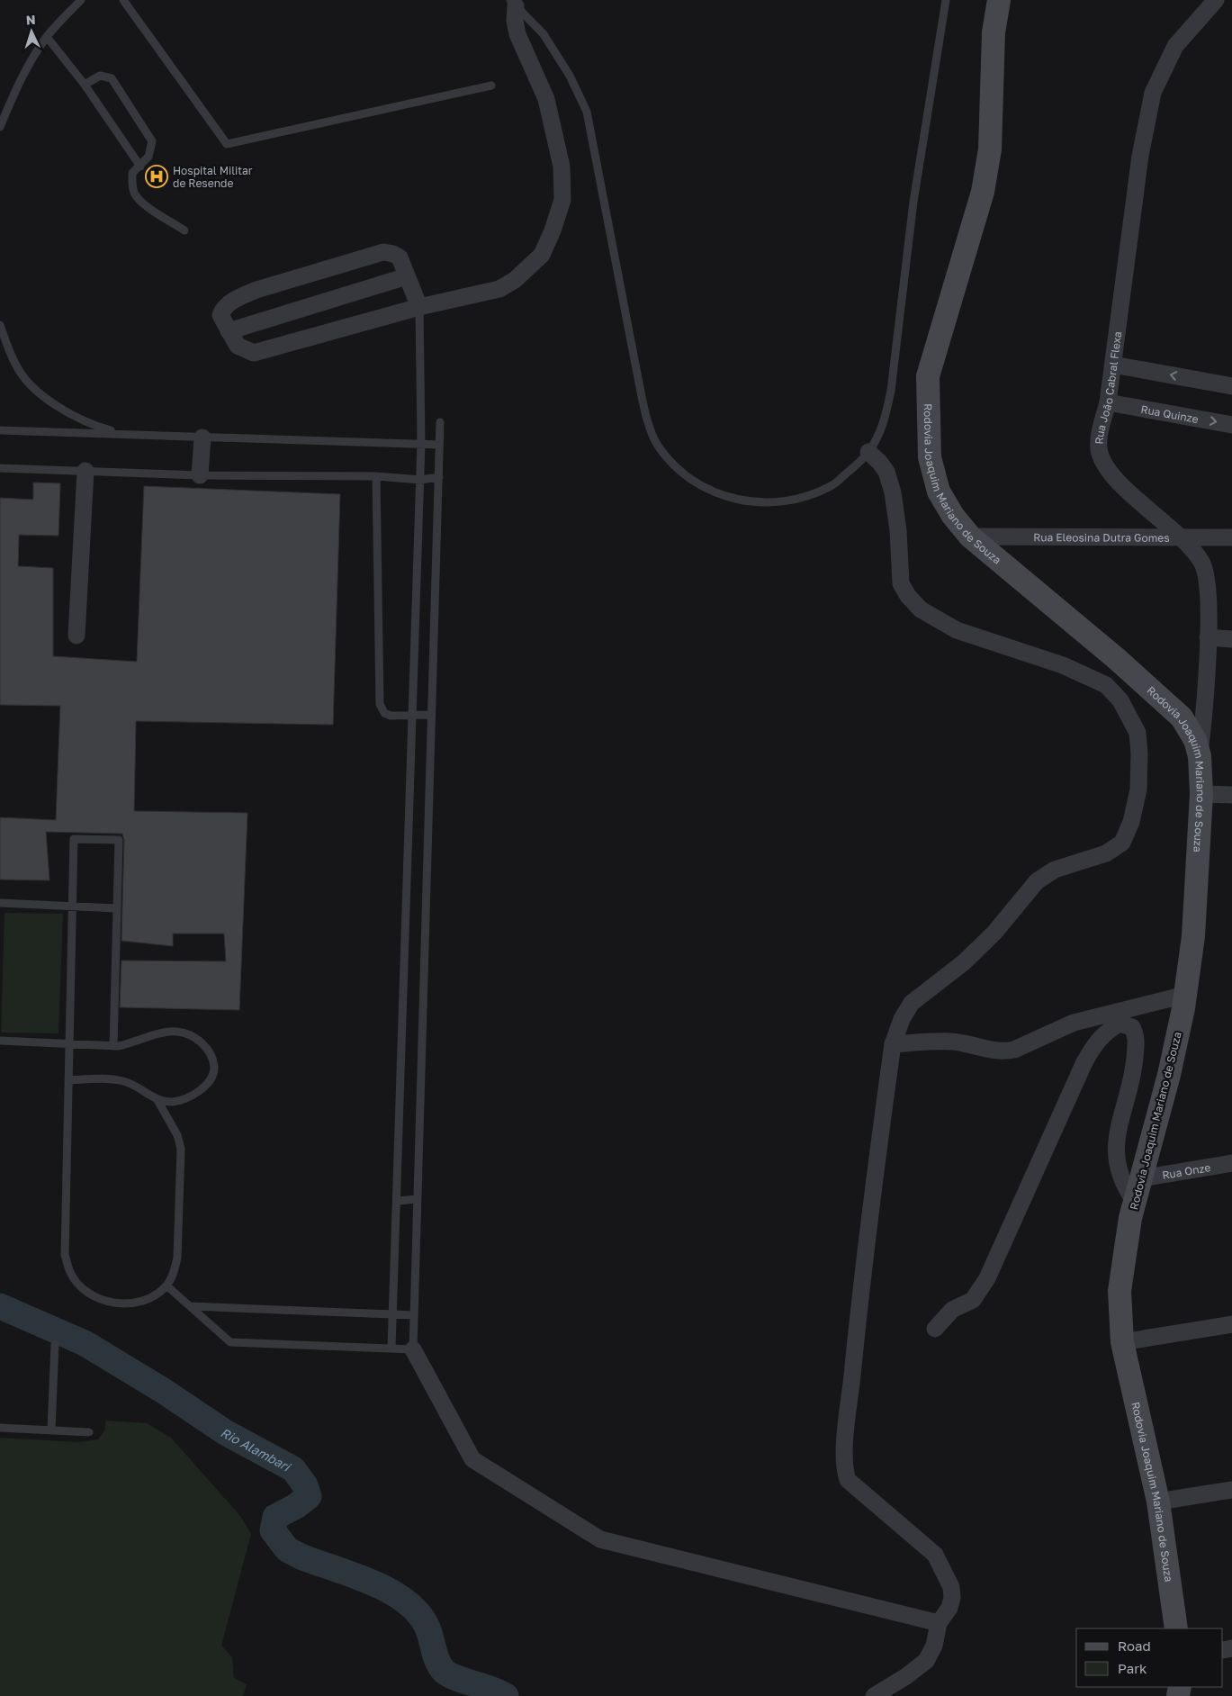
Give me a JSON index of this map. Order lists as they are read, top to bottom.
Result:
{
  "streets": {
    "main road": ["Rodovia Joaquim Mariano de Souza"],
    "street": [
      "Rua João Cabral Flexa",
      "Rua Quinze",
      "Rua Eleosina Dutra Gomes",
      "Rua Onze"
    ]
  },
  "crossings": [
    ["Rua João Cabral Flexa", "Rua Quinze"],
    ["Rua João Cabral Flexa", "Rodovia Joaquim Mariano de Souza"],
    ["Rua João Cabral Flexa", "Rua Eleosina Dutra Gomes"],
    ["Rodovia Joaquim Mariano de Souza", "Rua Eleosina Dutra Gomes"],
    ["Rodovia Joaquim Mariano de Souza", "Rua Onze"]
  ],
  "water": ["Rio Alambari"],
  "places": {
    "hospital": ["Hospital Militar de Resende"]
  },
  "legend": ["Road", "Park"],
  "north": "top"
}
